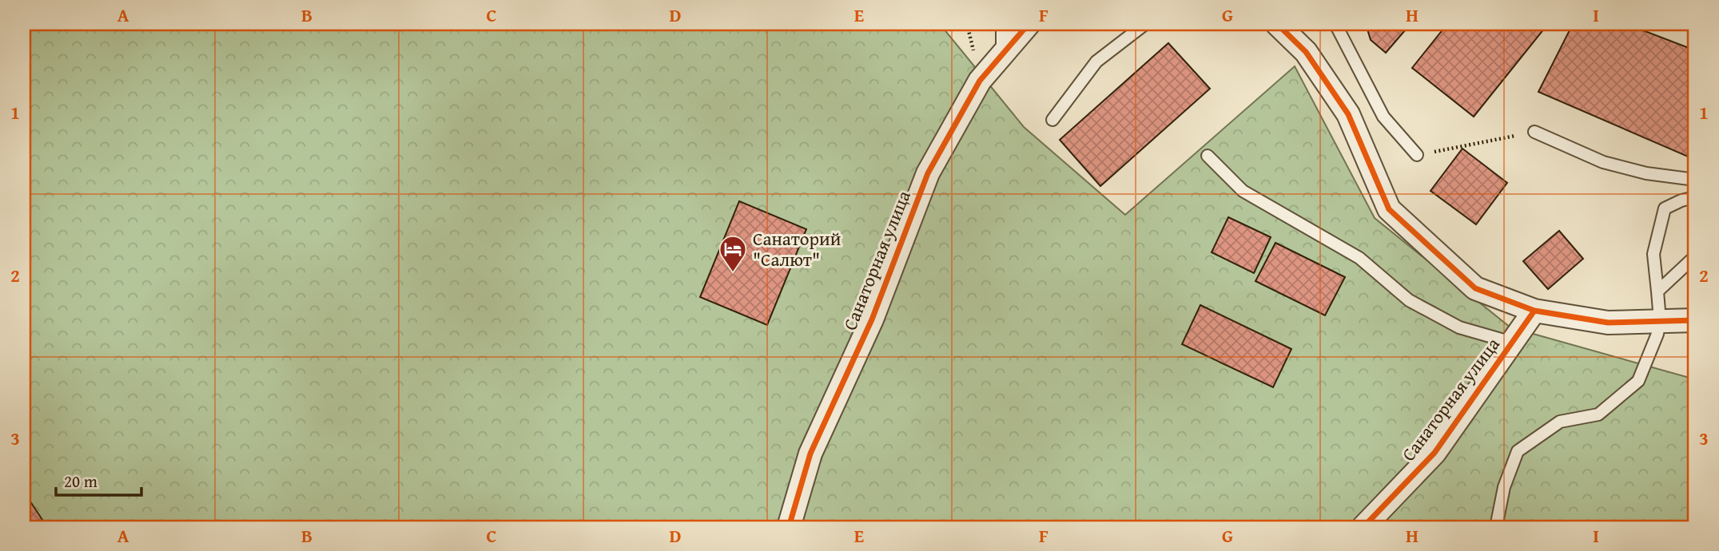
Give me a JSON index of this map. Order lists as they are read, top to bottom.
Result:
{
  "streets": {
    "street": ["Санаторная улица"]
  },
  "places": {
    "hotel": ["Санаторий \"Салют\""]
  },
  "scale_bar": "20 m",
  "grid": {
    "columns": [
      "A",
      "B",
      "C",
      "D",
      "E",
      "F",
      "G",
      "H",
      "I"
    ],
    "rows": ["1", "2", "3"]
  }
}
